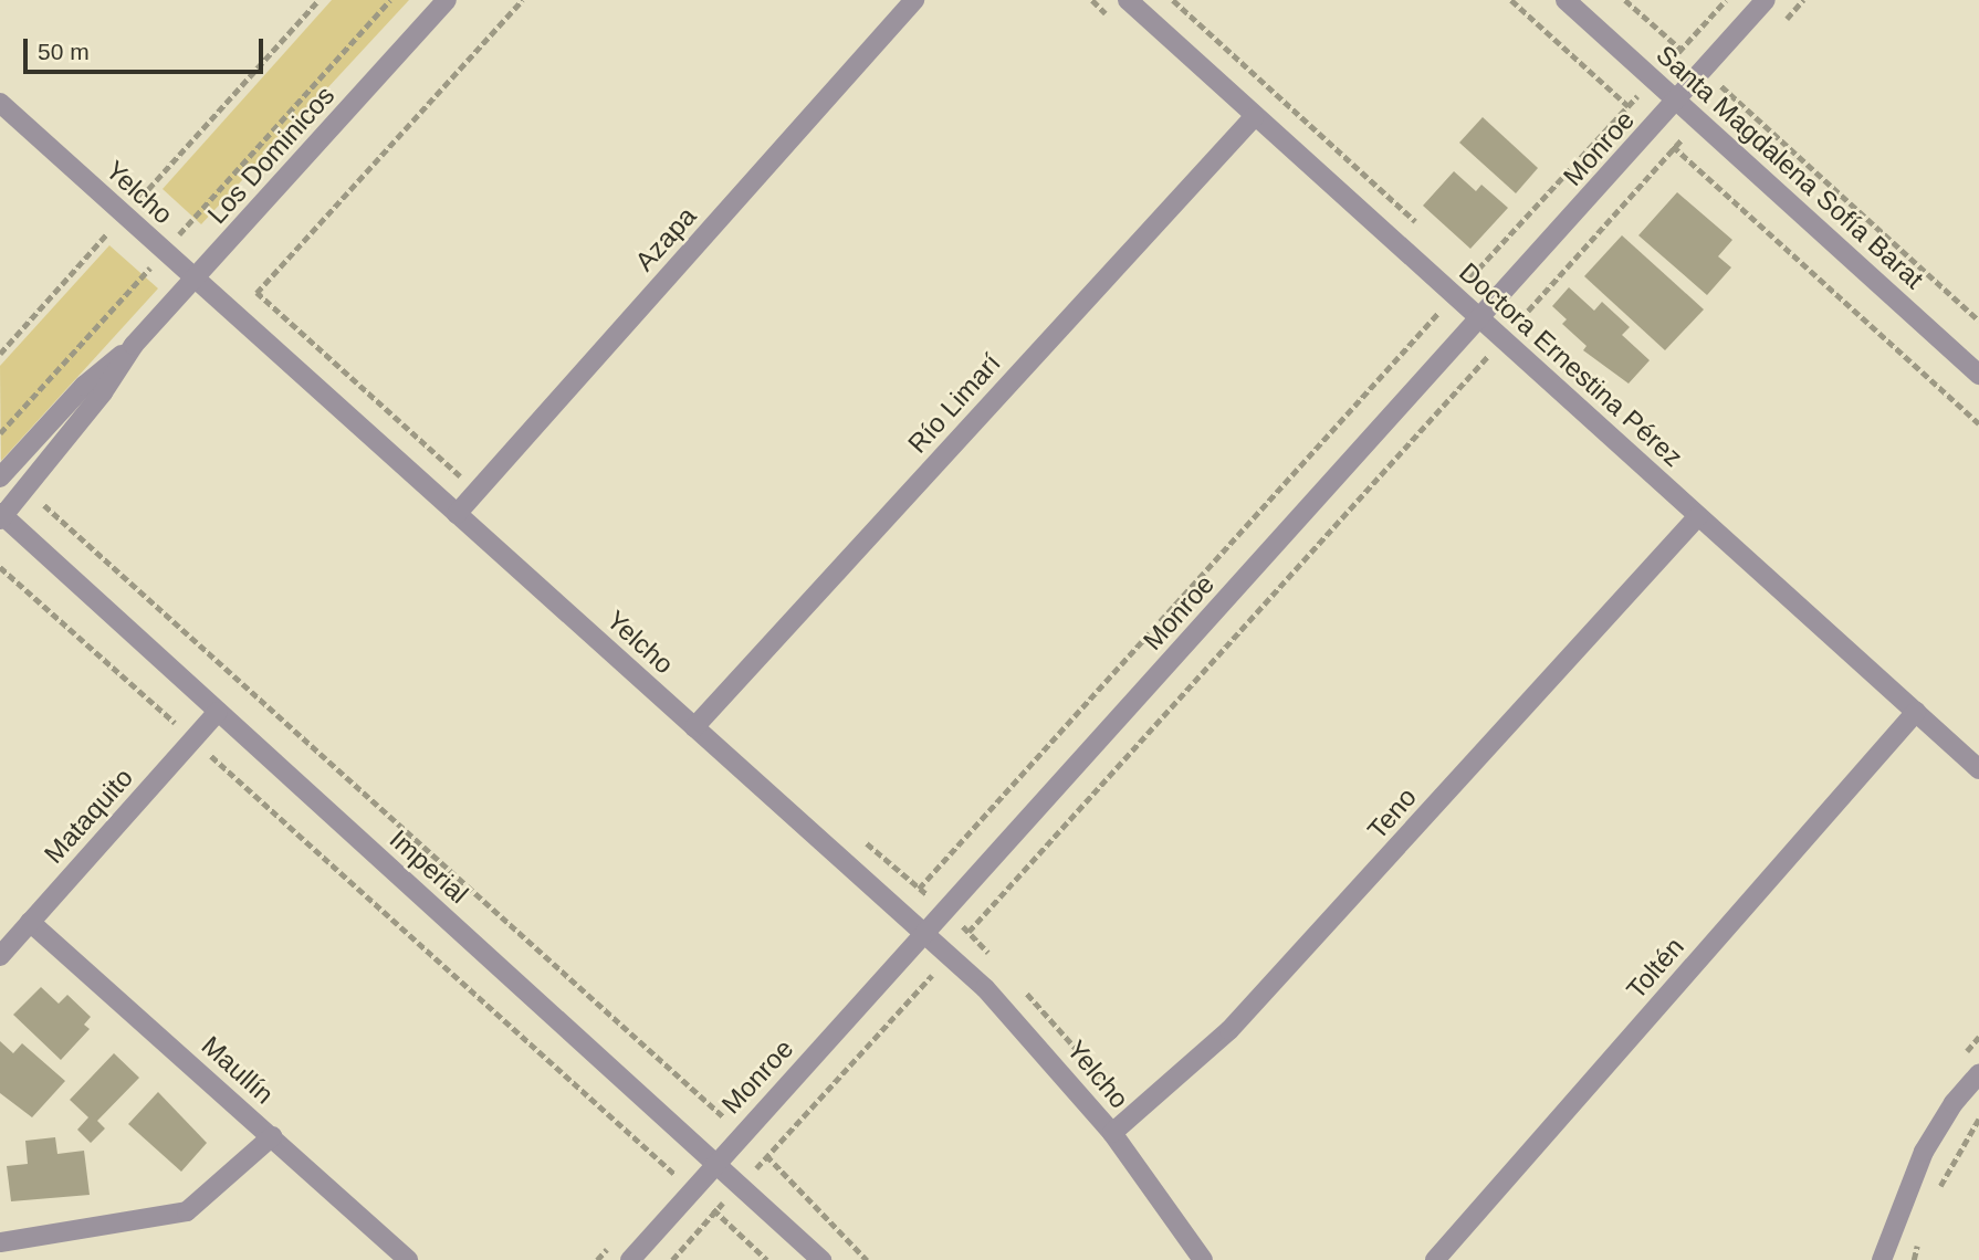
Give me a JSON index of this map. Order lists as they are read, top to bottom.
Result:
{
  "streets": {
    "street": [
      "Monroe",
      "Los Dominicos",
      "Santa Magdalena Sofía Barat",
      "Yelcho",
      "Azapa",
      "Doctora Ernestina Pérez",
      "Río Limarí",
      "Teno",
      "Mataquito",
      "Imperial",
      "Toltén",
      "Maullín"
    ]
  },
  "crossings": [
    ["Monroe", "Santa Magdalena Sofía Barat"],
    ["Monroe", "Yelcho"],
    ["Monroe", "Doctora Ernestina Pérez"],
    ["Monroe", "Imperial"],
    ["Los Dominicos", "Yelcho"],
    ["Los Dominicos", "Imperial"],
    ["Yelcho", "Azapa"],
    ["Yelcho", "Río Limarí"],
    ["Yelcho", "Teno"],
    ["Doctora Ernestina Pérez", "Río Limarí"],
    ["Doctora Ernestina Pérez", "Teno"],
    ["Doctora Ernestina Pérez", "Toltén"],
    ["Mataquito", "Imperial"],
    ["Mataquito", "Maullín"]
  ],
  "scale_bar": "50 m"
}
